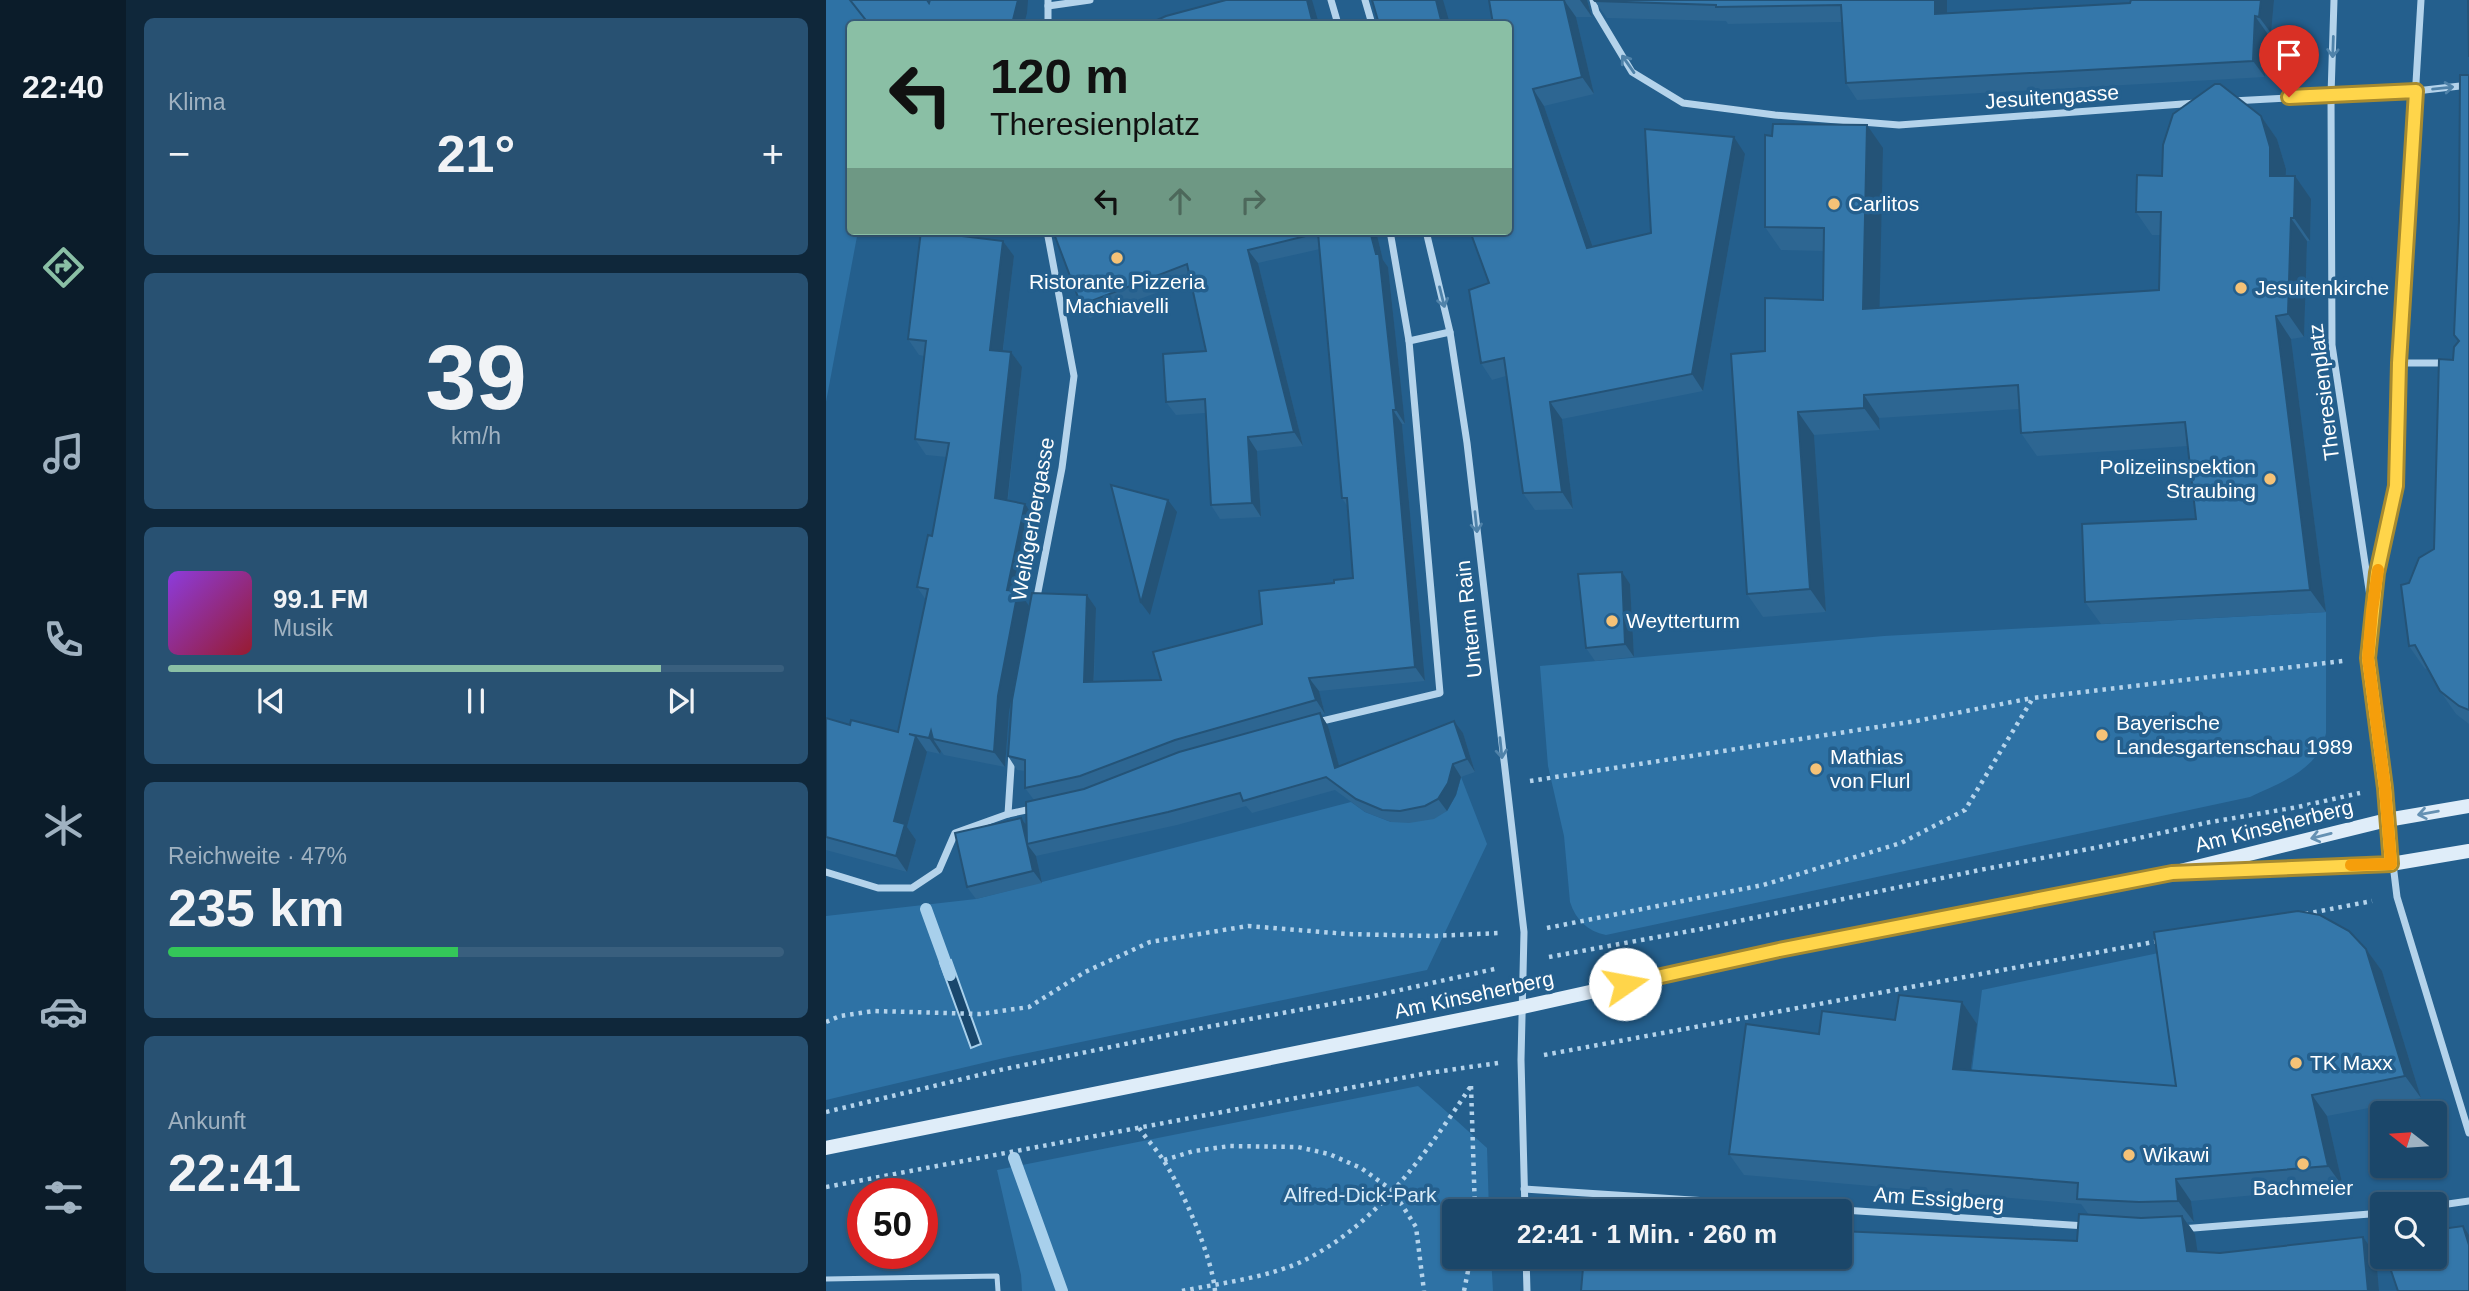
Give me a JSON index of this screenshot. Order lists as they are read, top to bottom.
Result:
{
  "streets": {
    "main road": ["Am Kinseherberg"],
    "street": [
      "Jesuitengasse",
      "Theresienplatz",
      "Weißgerbergasse",
      "Unterm Rain",
      "Am Essigberg"
    ]
  },
  "crossings": [
    ["Theresienplatz", "Am Kinseherberg"],
    ["Unterm Rain", "Am Kinseherberg"],
    ["Unterm Rain", "Am Essigberg"]
  ],
  "one_way": ["Jesuitengasse", "Unterm Rain"],
  "parks": ["Alfred-Dick-Park"],
  "places": [
    "Carlitos",
    "Ristorante Pizzeria Machiavelli",
    "Jesuitenkirche",
    "Polizeiinspektion Straubing",
    "Weytterturm",
    "Bayerische Landesgartenschau 1989",
    "Mathias von Flurl",
    "TK Maxx",
    "Wikawi",
    "Bachmeier"
  ],
  "north": "left",
  "page": {
    "tabs": "22:40",
    "tile": [
      "Klima",
      ["39", "km/h"],
      ["Reichweite · 47%", "235 km"],
      ["Ankunft", "22:41"]
    ],
    "turn": ["120 m", "Theresienplatz"],
    "heat": ["−", "21°", "+"],
    "song": ["99.1 FM", "Musik"],
    "limit": "50",
    "trip": "22:41 · 1 Min. · 260 m"
  }
}
